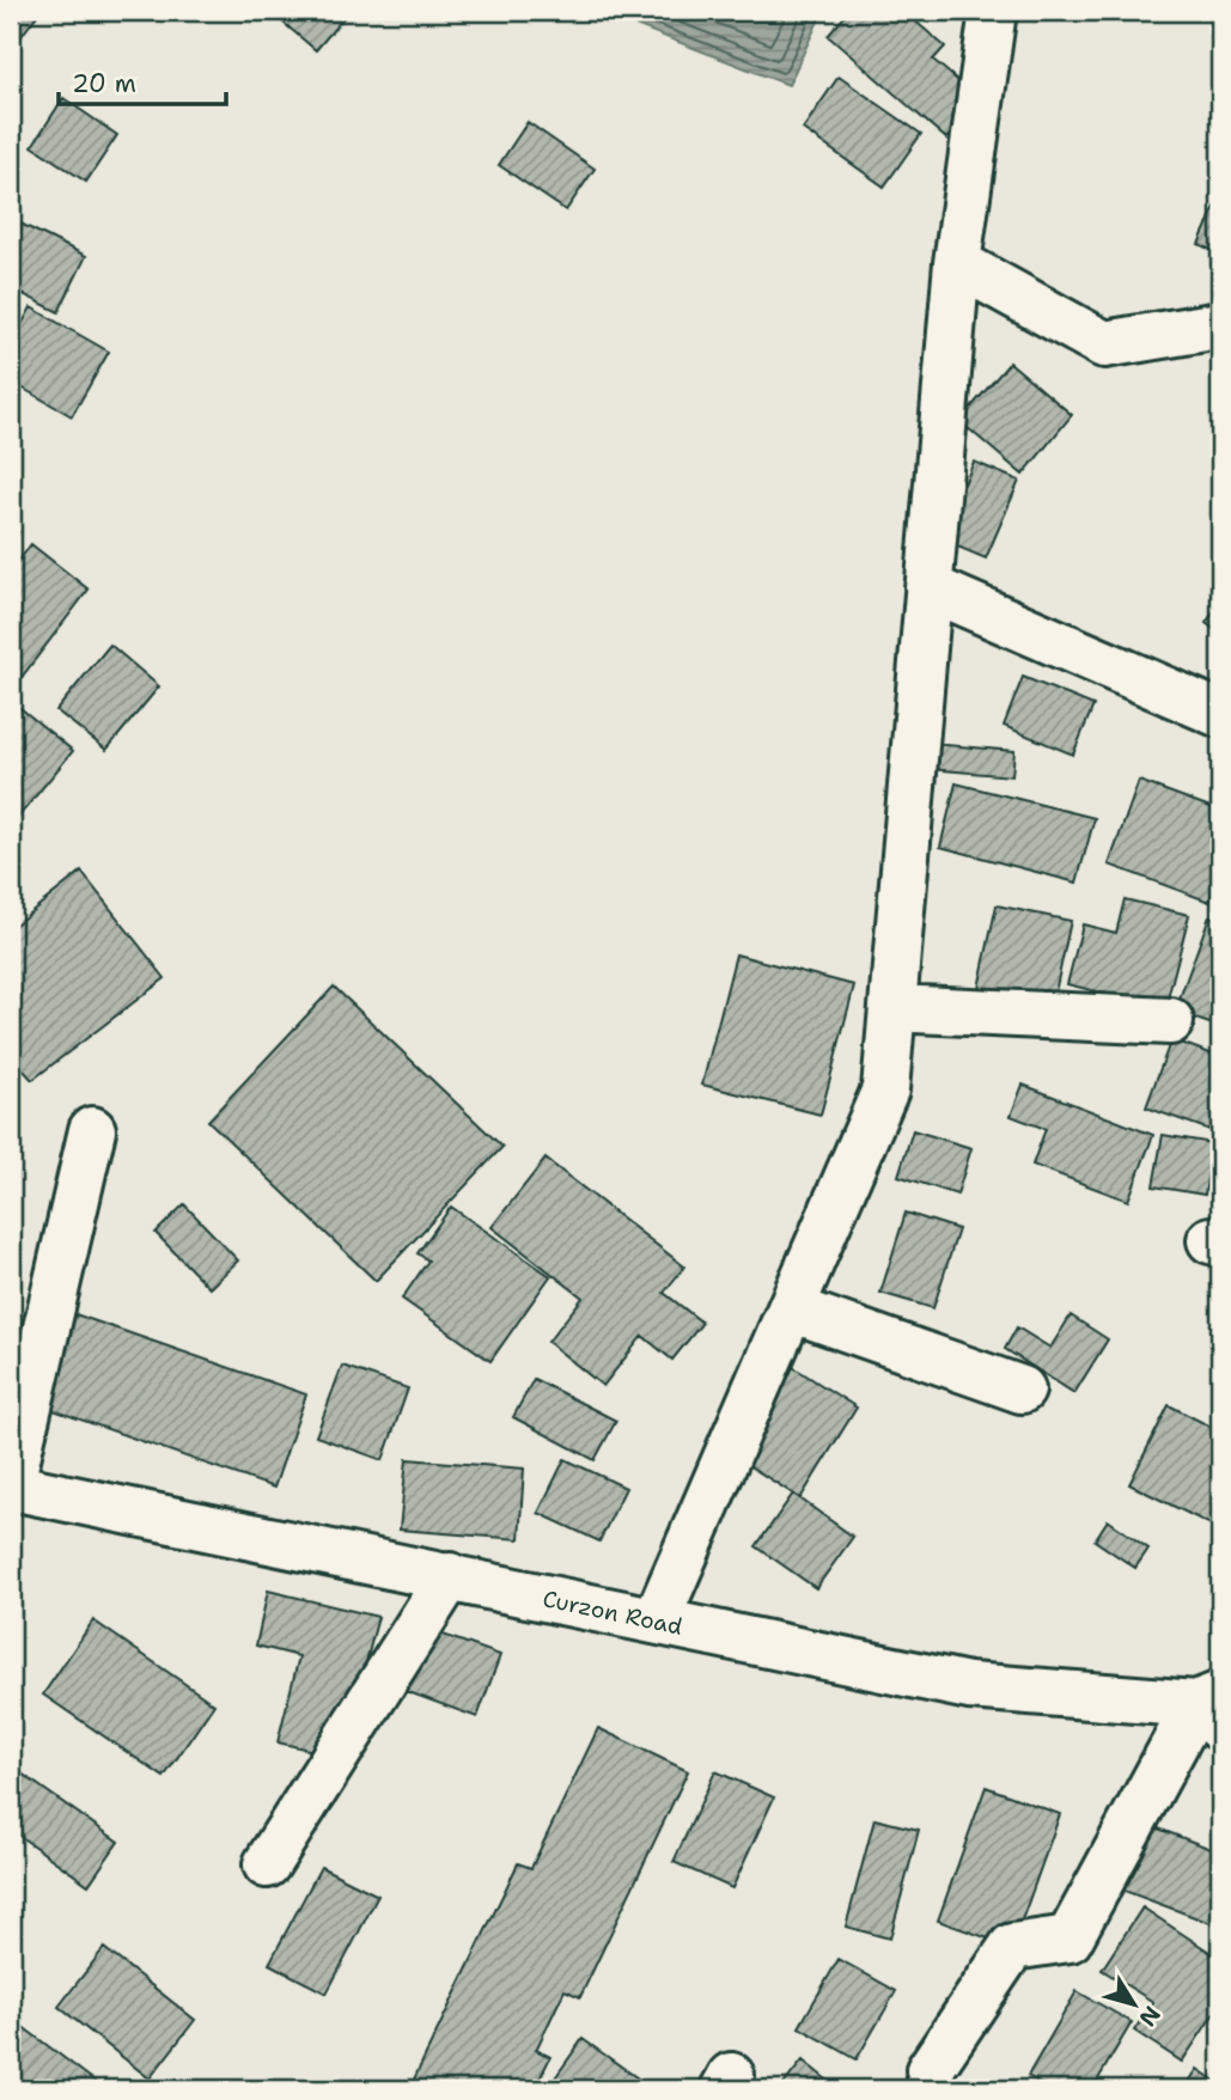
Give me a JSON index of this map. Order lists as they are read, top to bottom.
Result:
{
  "streets": {
    "street": ["Curzon Road"]
  },
  "scale_bar": "20 m",
  "north": "bottom right"
}
